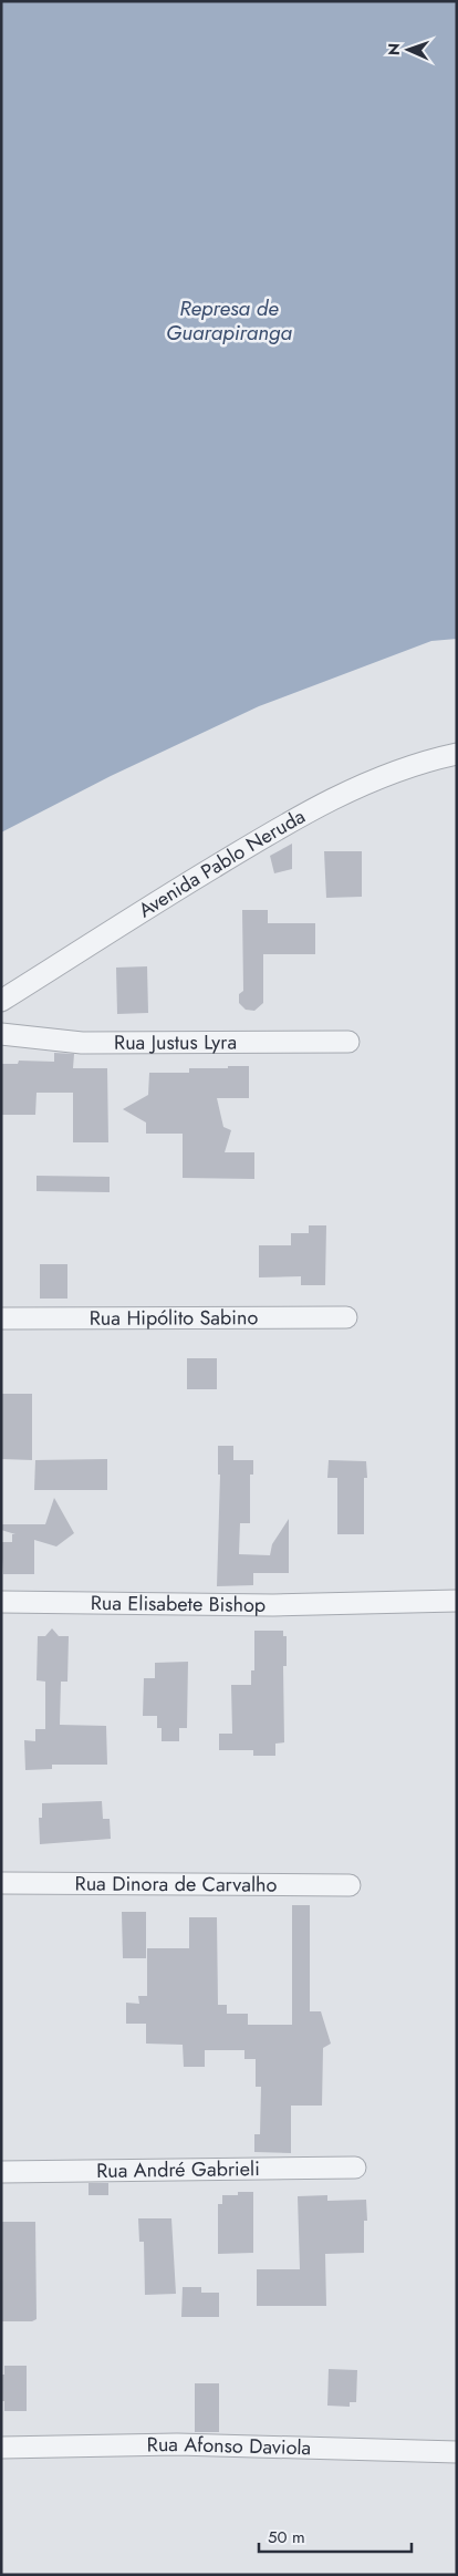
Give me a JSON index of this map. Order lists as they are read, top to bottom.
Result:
{
  "streets": {
    "street": [
      "Avenida Pablo Neruda",
      "Rua Justus Lyra",
      "Rua Hipólito Sabino",
      "Rua Elisabete Bishop",
      "Rua Dinora de Carvalho",
      "Rua André Gabrieli",
      "Rua Afonso Daviola"
    ]
  },
  "water": ["Represa de Guarapiranga"],
  "scale_bar": "50 m",
  "north": "left"
}
